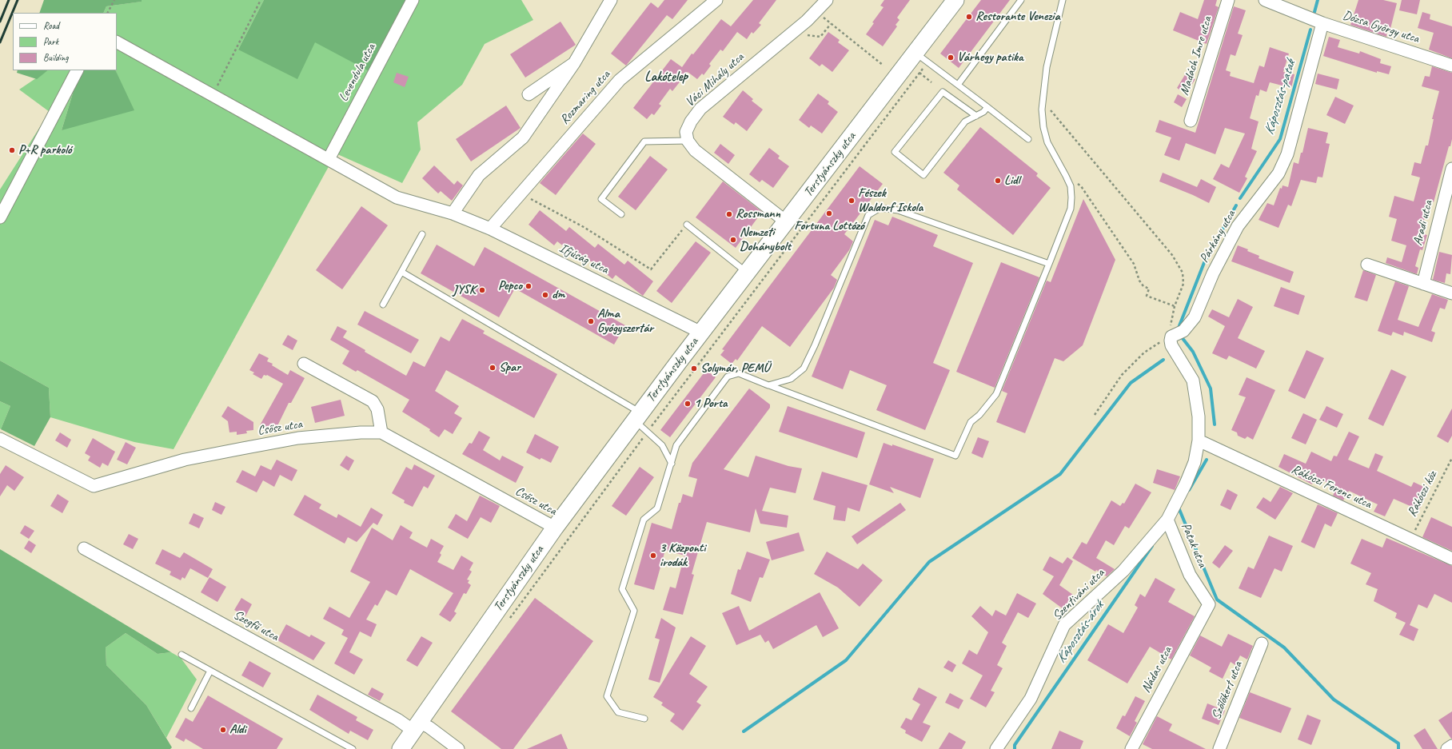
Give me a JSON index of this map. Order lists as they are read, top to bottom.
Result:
{
  "streets": {
    "main road": ["Terstyánszky utca"],
    "street": [
      "Dózsa György utca",
      "Madách Imre utca",
      "Levendula utca",
      "Váci Mihály utca",
      "Rozmaring utca",
      "Aradi utca",
      "Párkány utca",
      "Ifjúság utca",
      "Csősz utca",
      "Rákóczi Ferenc utca",
      "Patak utca",
      "Szentiváni utca",
      "Szegfű utca",
      "Nádas utca",
      "Szőlőkert utca"
    ],
    "path": ["Rákóczi köz"]
  },
  "crossings": [
    ["Dózsa György utca", "Párkány utca"],
    ["Levendula utca", "Ifjúság utca"],
    ["Rozmaring utca", "Ifjúság utca"],
    ["Terstyánszky utca", "Ifjúság utca"],
    ["Terstyánszky utca", "Csősz utca"],
    ["Terstyánszky utca", "Szegfű utca"],
    ["Rákóczi Ferenc utca", "Rákóczi köz"],
    ["Rákóczi Ferenc utca", "Patak utca"],
    ["Patak utca", "Szentiváni utca"],
    ["Patak utca", "Nádas utca"]
  ],
  "districts": ["Lakótelep"],
  "water": ["Káposztás-patak", "Káposztás-árok"],
  "places": [
    "Restorante Venezia",
    "Várhegy patika",
    "P+R parkoló",
    "Lidl",
    "Fészek Waldorf Iskola",
    "Fortuna Lottózó",
    "Rossmann",
    "Nemzeti Dohánybolt",
    "Pepco",
    "JYSK",
    "dm",
    "Alma Gyógyszertár",
    "Spar",
    "Solymár, PEMÜ",
    "1 Porta",
    "3 Központi irodák",
    "Aldi"
  ],
  "legend": ["Road", "Park", "Building"]
}
